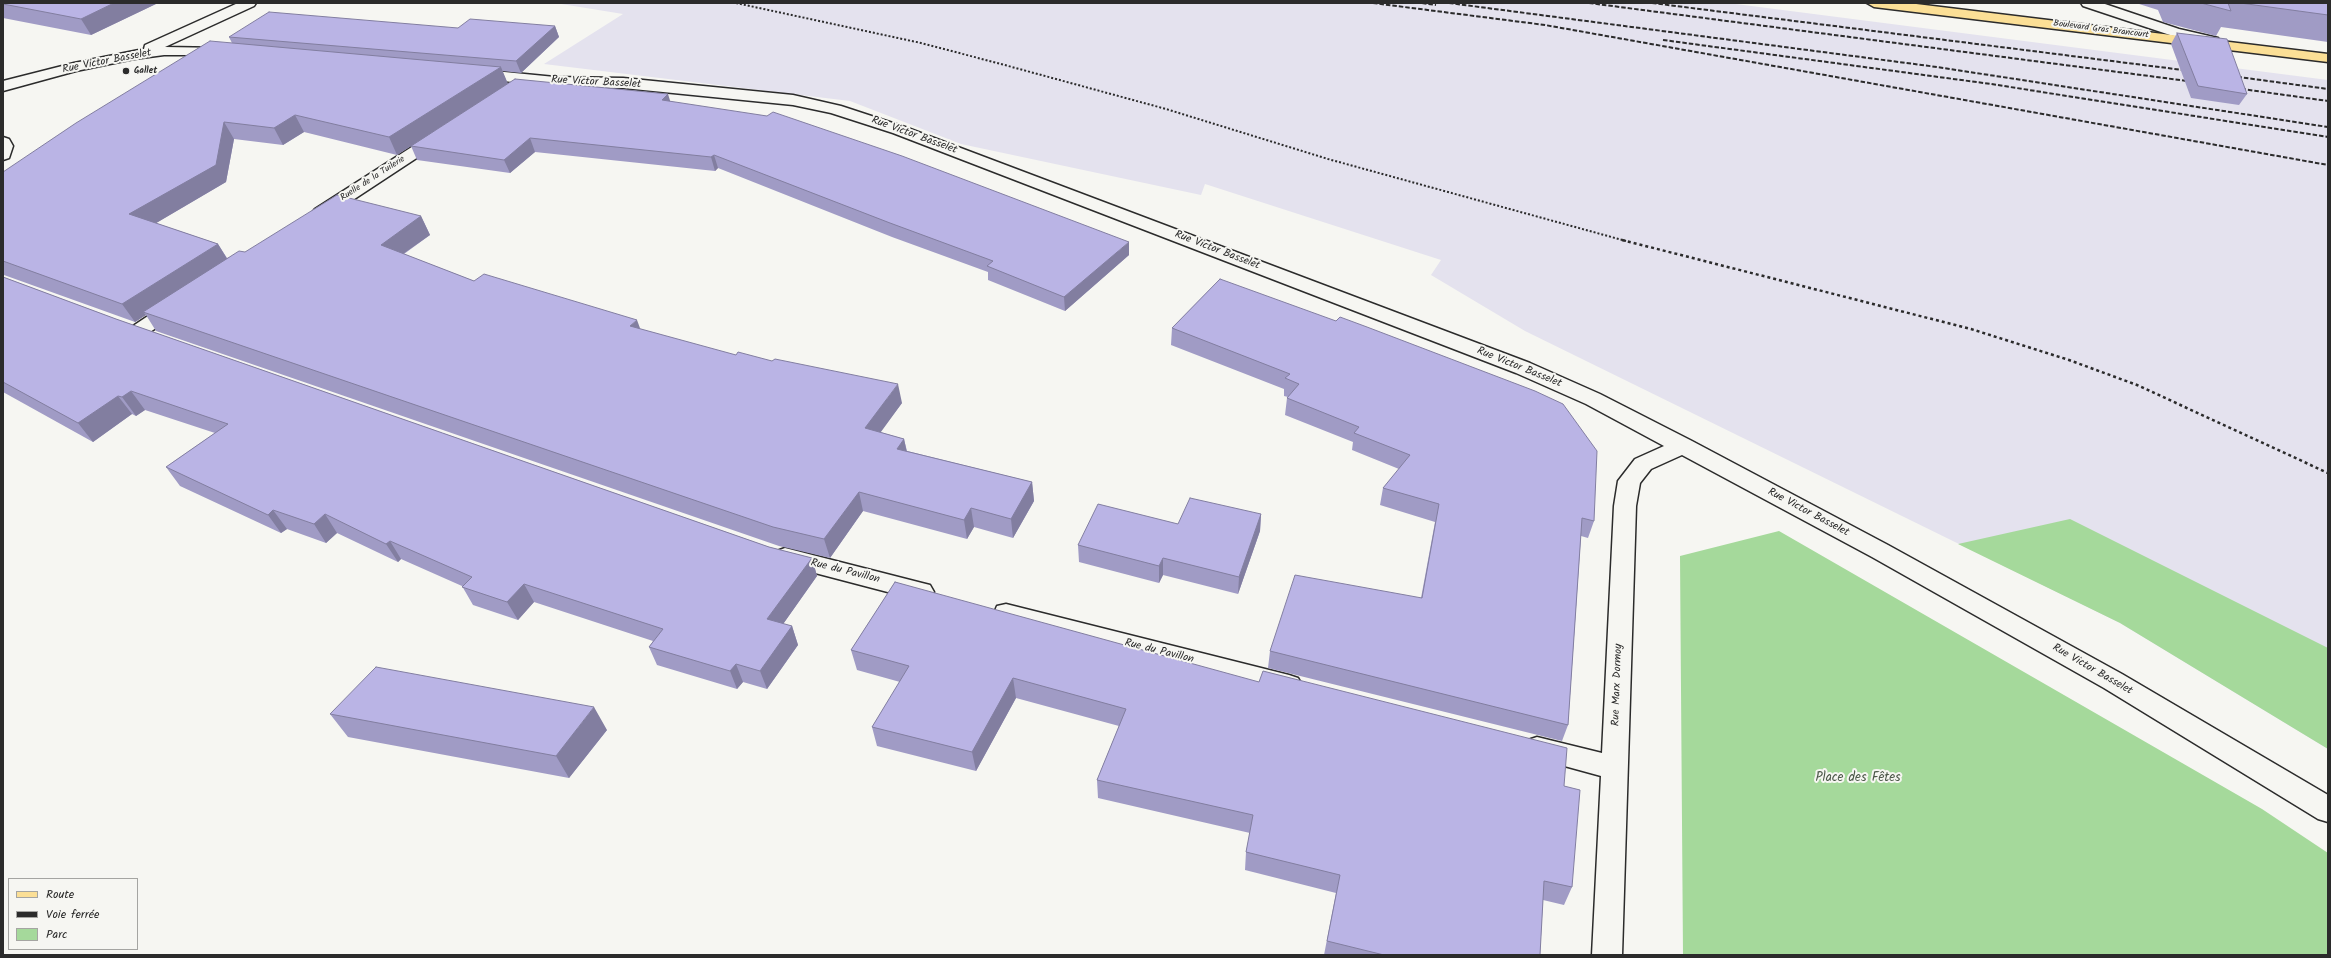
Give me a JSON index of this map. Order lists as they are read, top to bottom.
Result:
{
  "streets": {
    "main road": ["Boulevard Gras Brancourt"],
    "street": [
      "Rue Victor Basselet",
      "Ruelle de la Tuilerie",
      "Rue du Pavillon",
      "Rue Marx Dormoy"
    ]
  },
  "crossings": [
    ["Rue Victor Basselet", "Rue Marx Dormoy"]
  ],
  "parks": ["Place des Fêtes"],
  "places": ["Gallet"],
  "legend": ["Route", "Voie ferrée", "Parc"]
}
